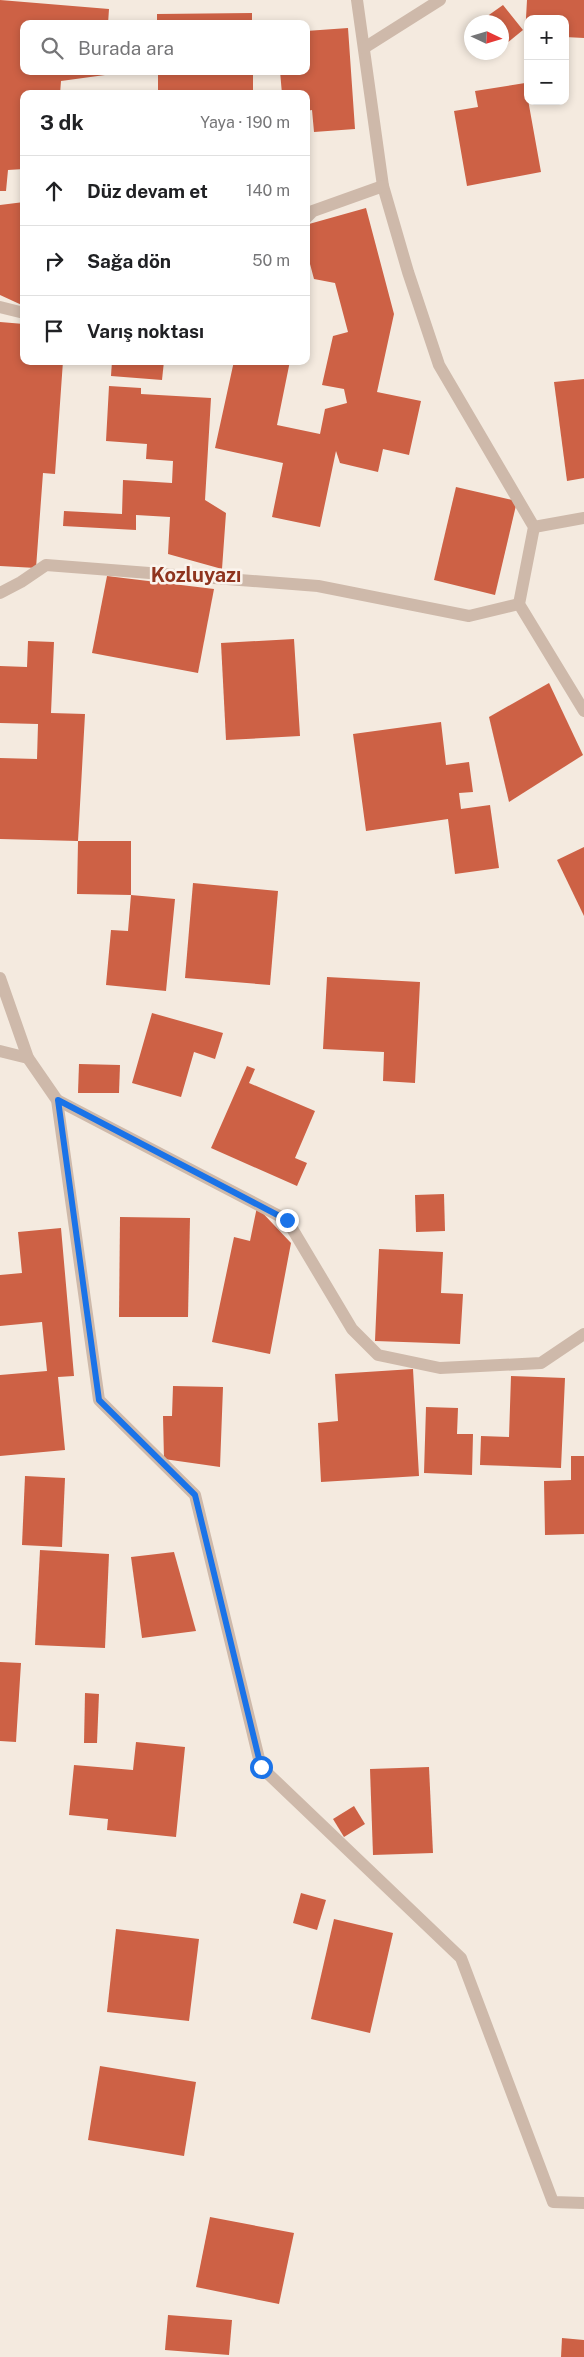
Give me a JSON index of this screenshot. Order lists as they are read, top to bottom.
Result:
{
  "districts": ["Kozluyazı"],
  "north": "right",
  "page": {
    "map_buttons": ["+", "−"],
    "search": "Burada ara",
    "heading": ["3 dk", "Yaya · 190 m"],
    "list": [
      ["Düz devam et", "140 m"],
      ["Sağa dön", "50 m"],
      "Varış noktası"
    ]
  }
}
